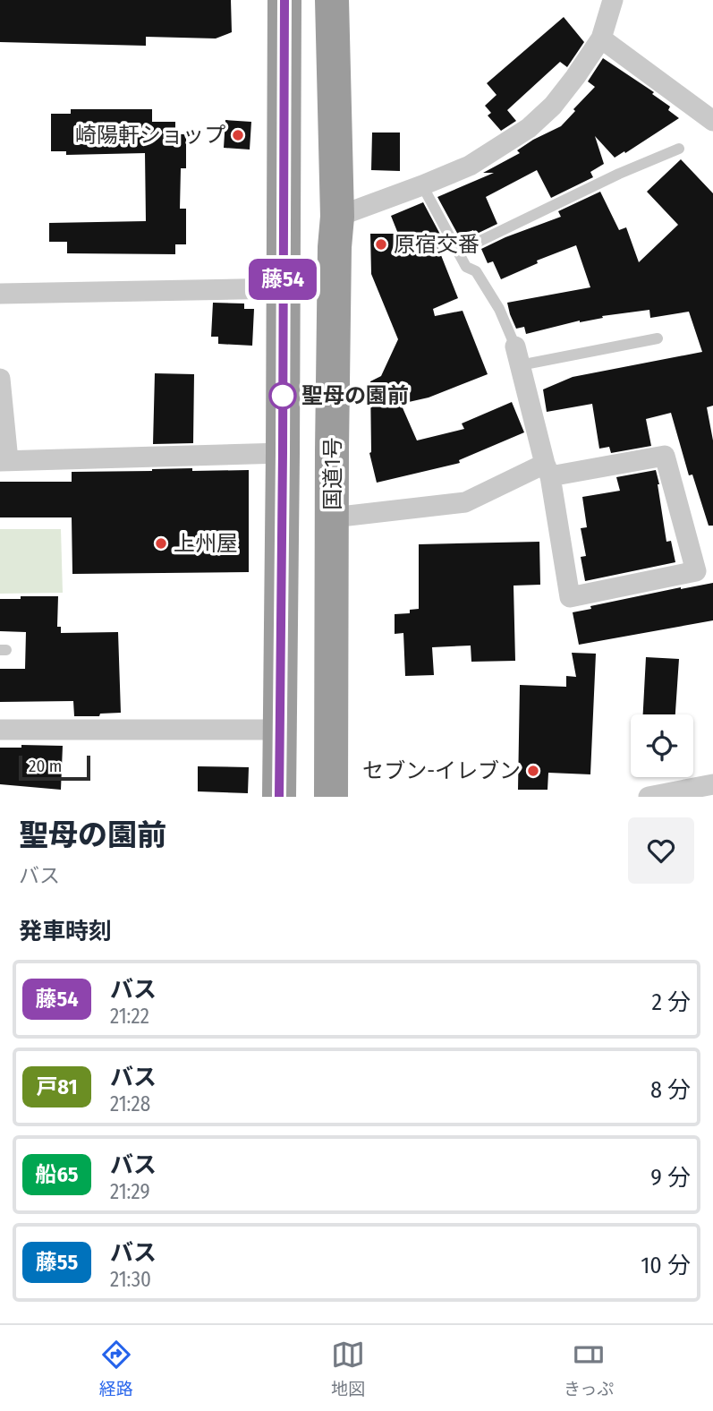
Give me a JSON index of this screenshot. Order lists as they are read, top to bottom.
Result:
{
  "streets": {
    "highway": ["国道1号"]
  },
  "places": [
    "崎陽軒ショップ",
    "原宿交番",
    "聖母の園前",
    "上州屋",
    "セブン-イレブン"
  ],
  "lines": ["bus line 藤54"],
  "scale_bar": "20 m",
  "page": {
    "on_map": "藤54",
    "scale": "20 m",
    "heading": [
      ["聖母の園前", "バス"],
      "発車時刻"
    ],
    "list": [
      {
        "mark": "藤54",
        "name": "バス",
        "note": "21:22",
        "value": "2 分"
      },
      {
        "mark": "戸81",
        "name": "バス",
        "note": "21:28",
        "value": "8 分"
      },
      {
        "mark": "船65",
        "name": "バス",
        "note": "21:29",
        "value": "9 分"
      },
      {
        "mark": "藤55",
        "name": "バス",
        "note": "21:30",
        "value": "10 分"
      }
    ],
    "tabs": ["経路", "地図", "きっぷ"]
  }
}
